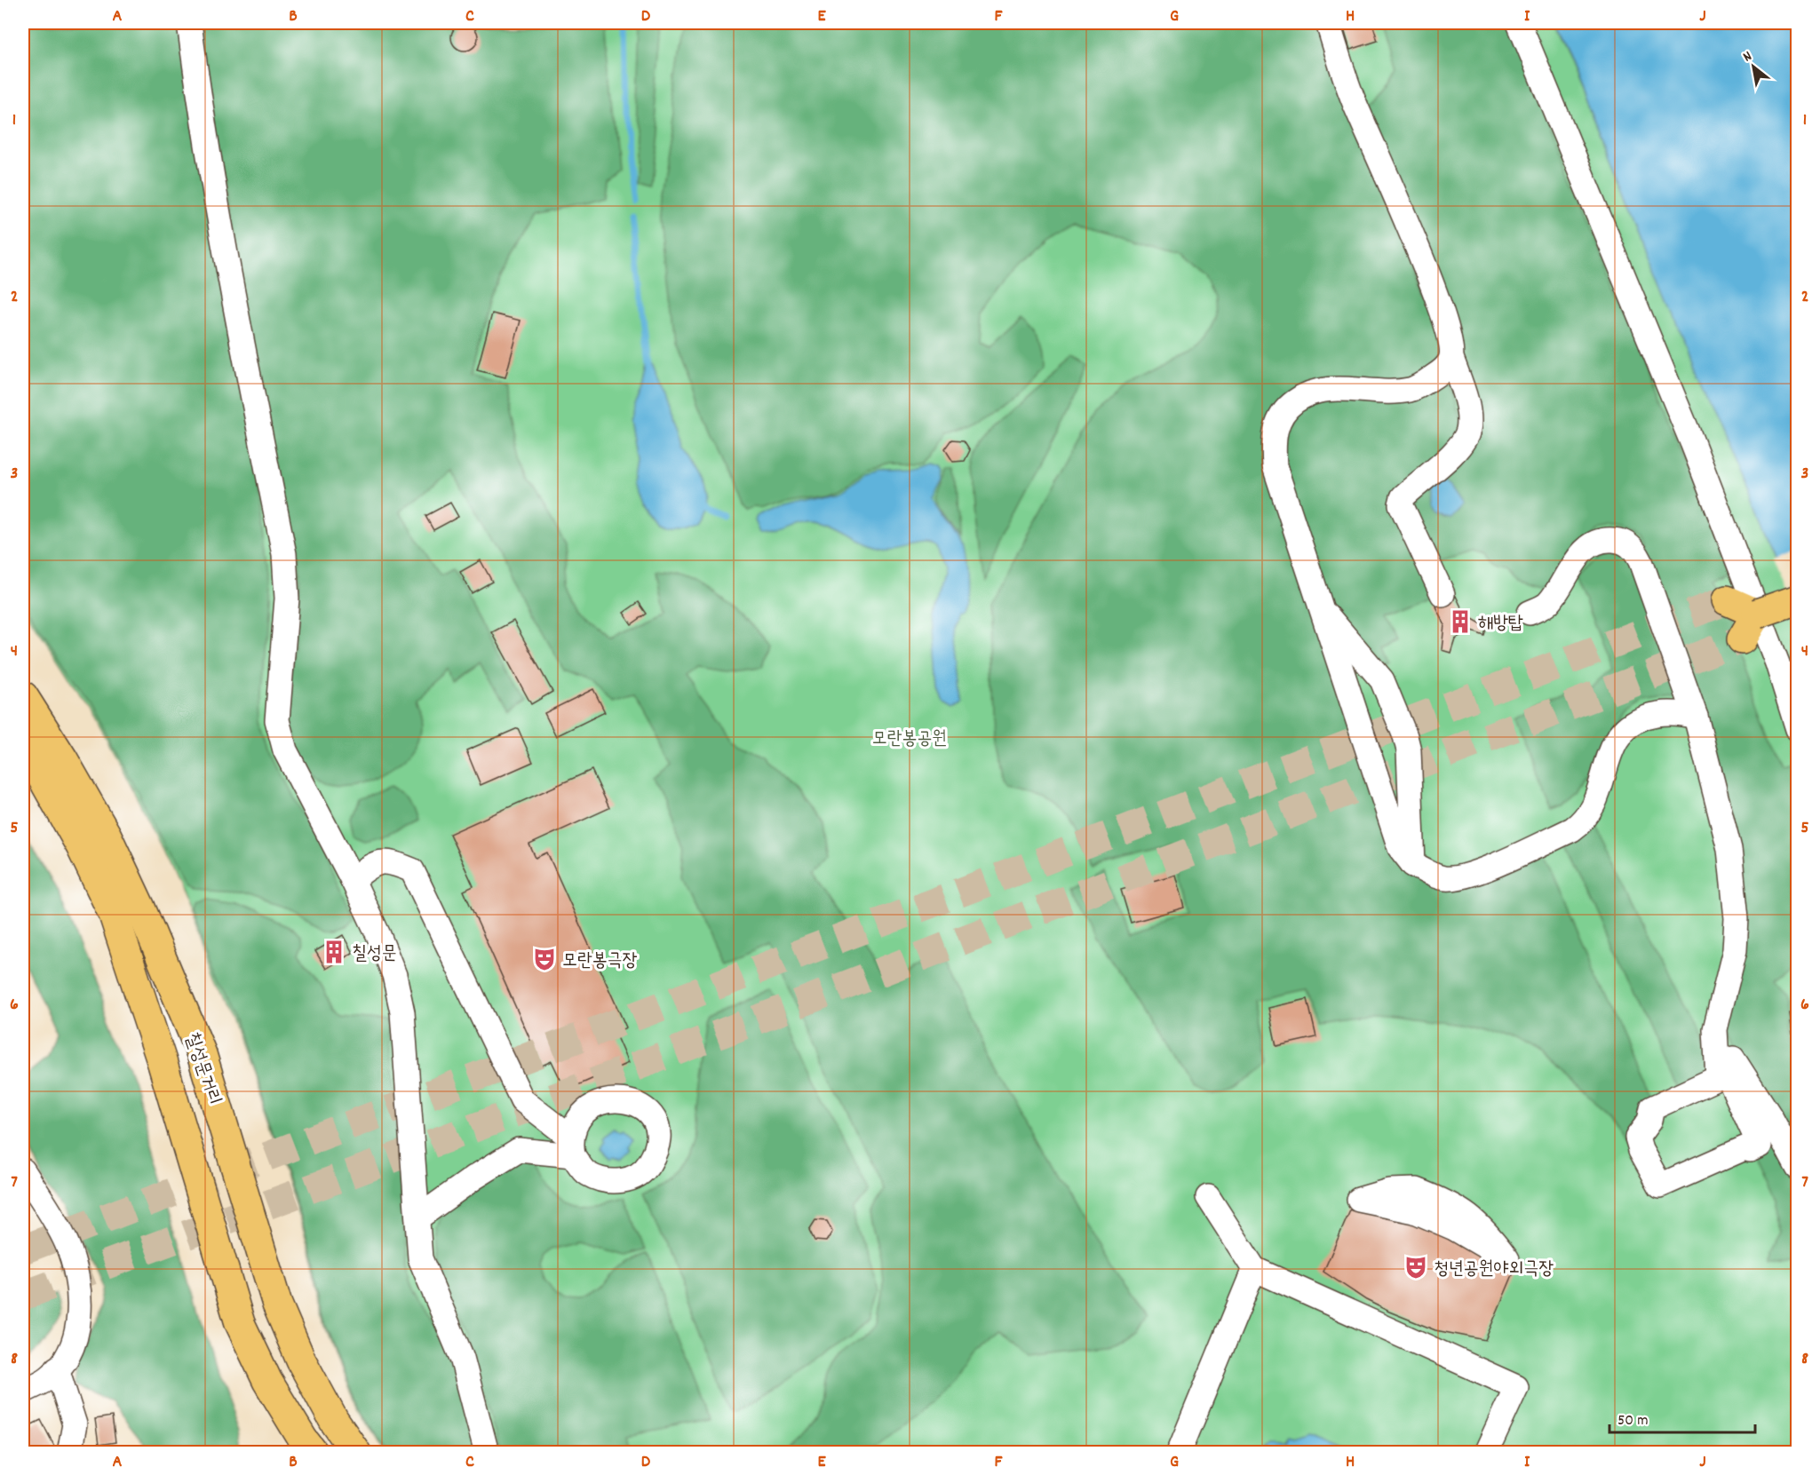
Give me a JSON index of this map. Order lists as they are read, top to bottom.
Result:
{
  "streets": {
    "main road": ["칠성문거리"]
  },
  "parks": ["모란봉공원"],
  "places": {
    "building": ["해방탑", "칠성문"],
    "theatre": ["모란봉극장", "청년공원야외극장"]
  },
  "scale_bar": "50 m",
  "north": "top left",
  "grid": {
    "columns": [
      "A",
      "B",
      "C",
      "D",
      "E",
      "F",
      "G",
      "H",
      "I",
      "J"
    ],
    "rows": [
      "1",
      "2",
      "3",
      "4",
      "5",
      "6",
      "7",
      "8"
    ]
  }
}
